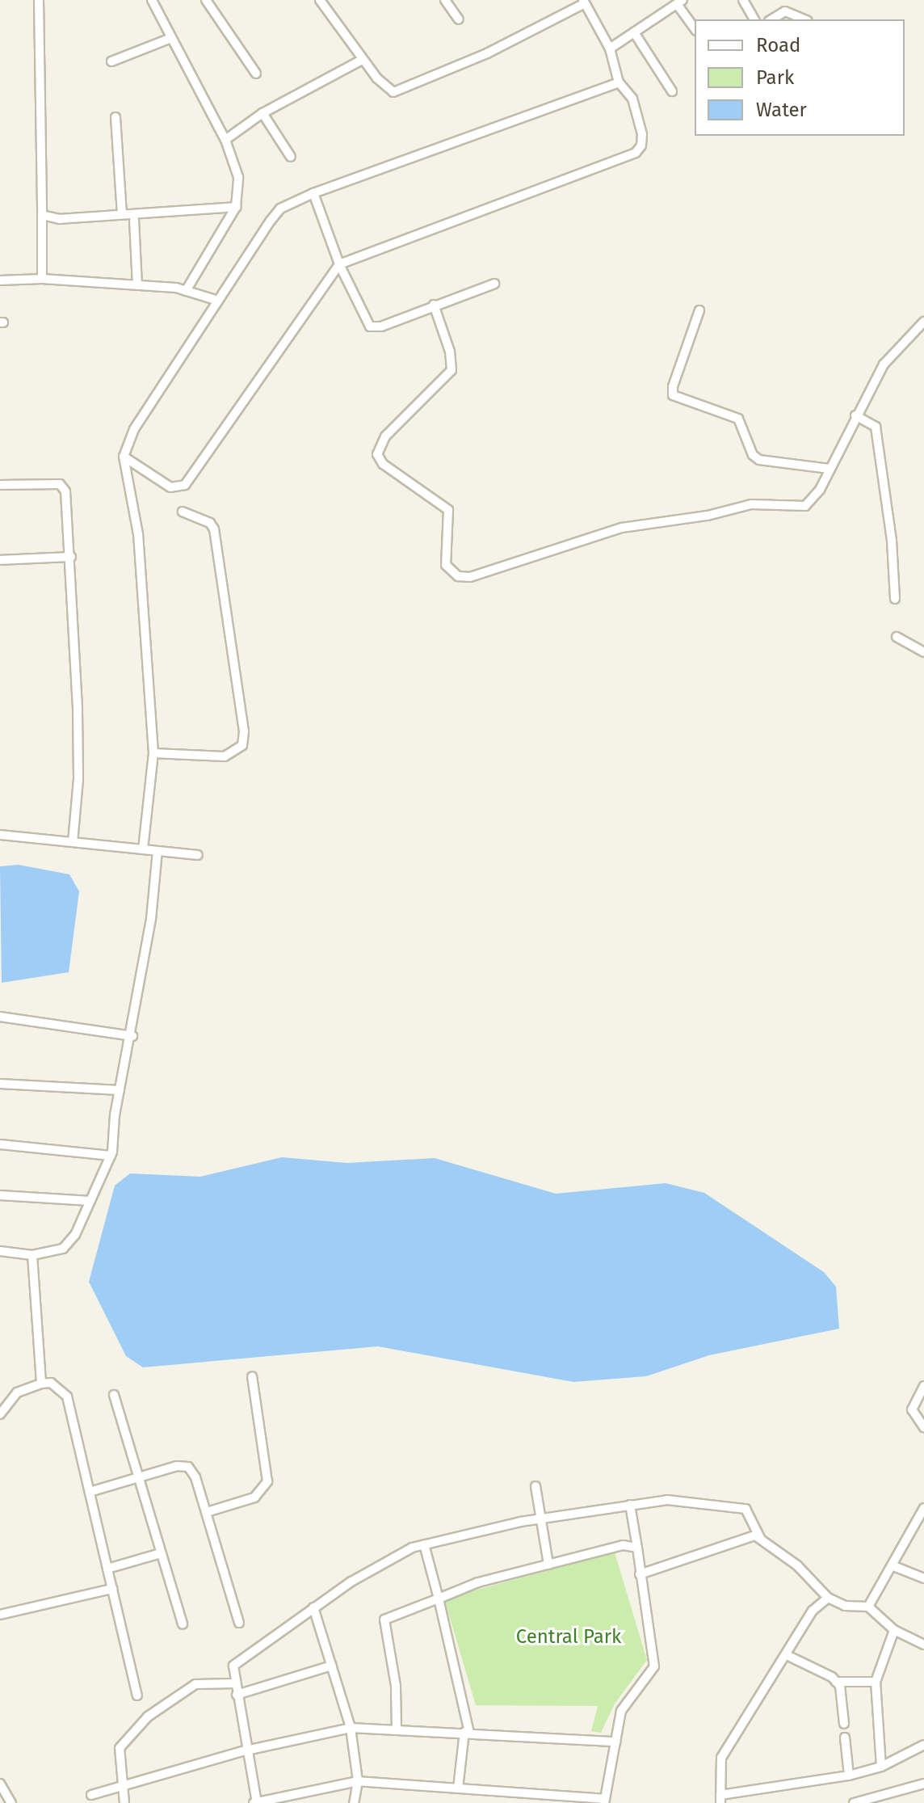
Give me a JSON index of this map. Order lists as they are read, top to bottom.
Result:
{
  "parks": ["Central Park"],
  "legend": ["Road", "Park", "Water"]
}
